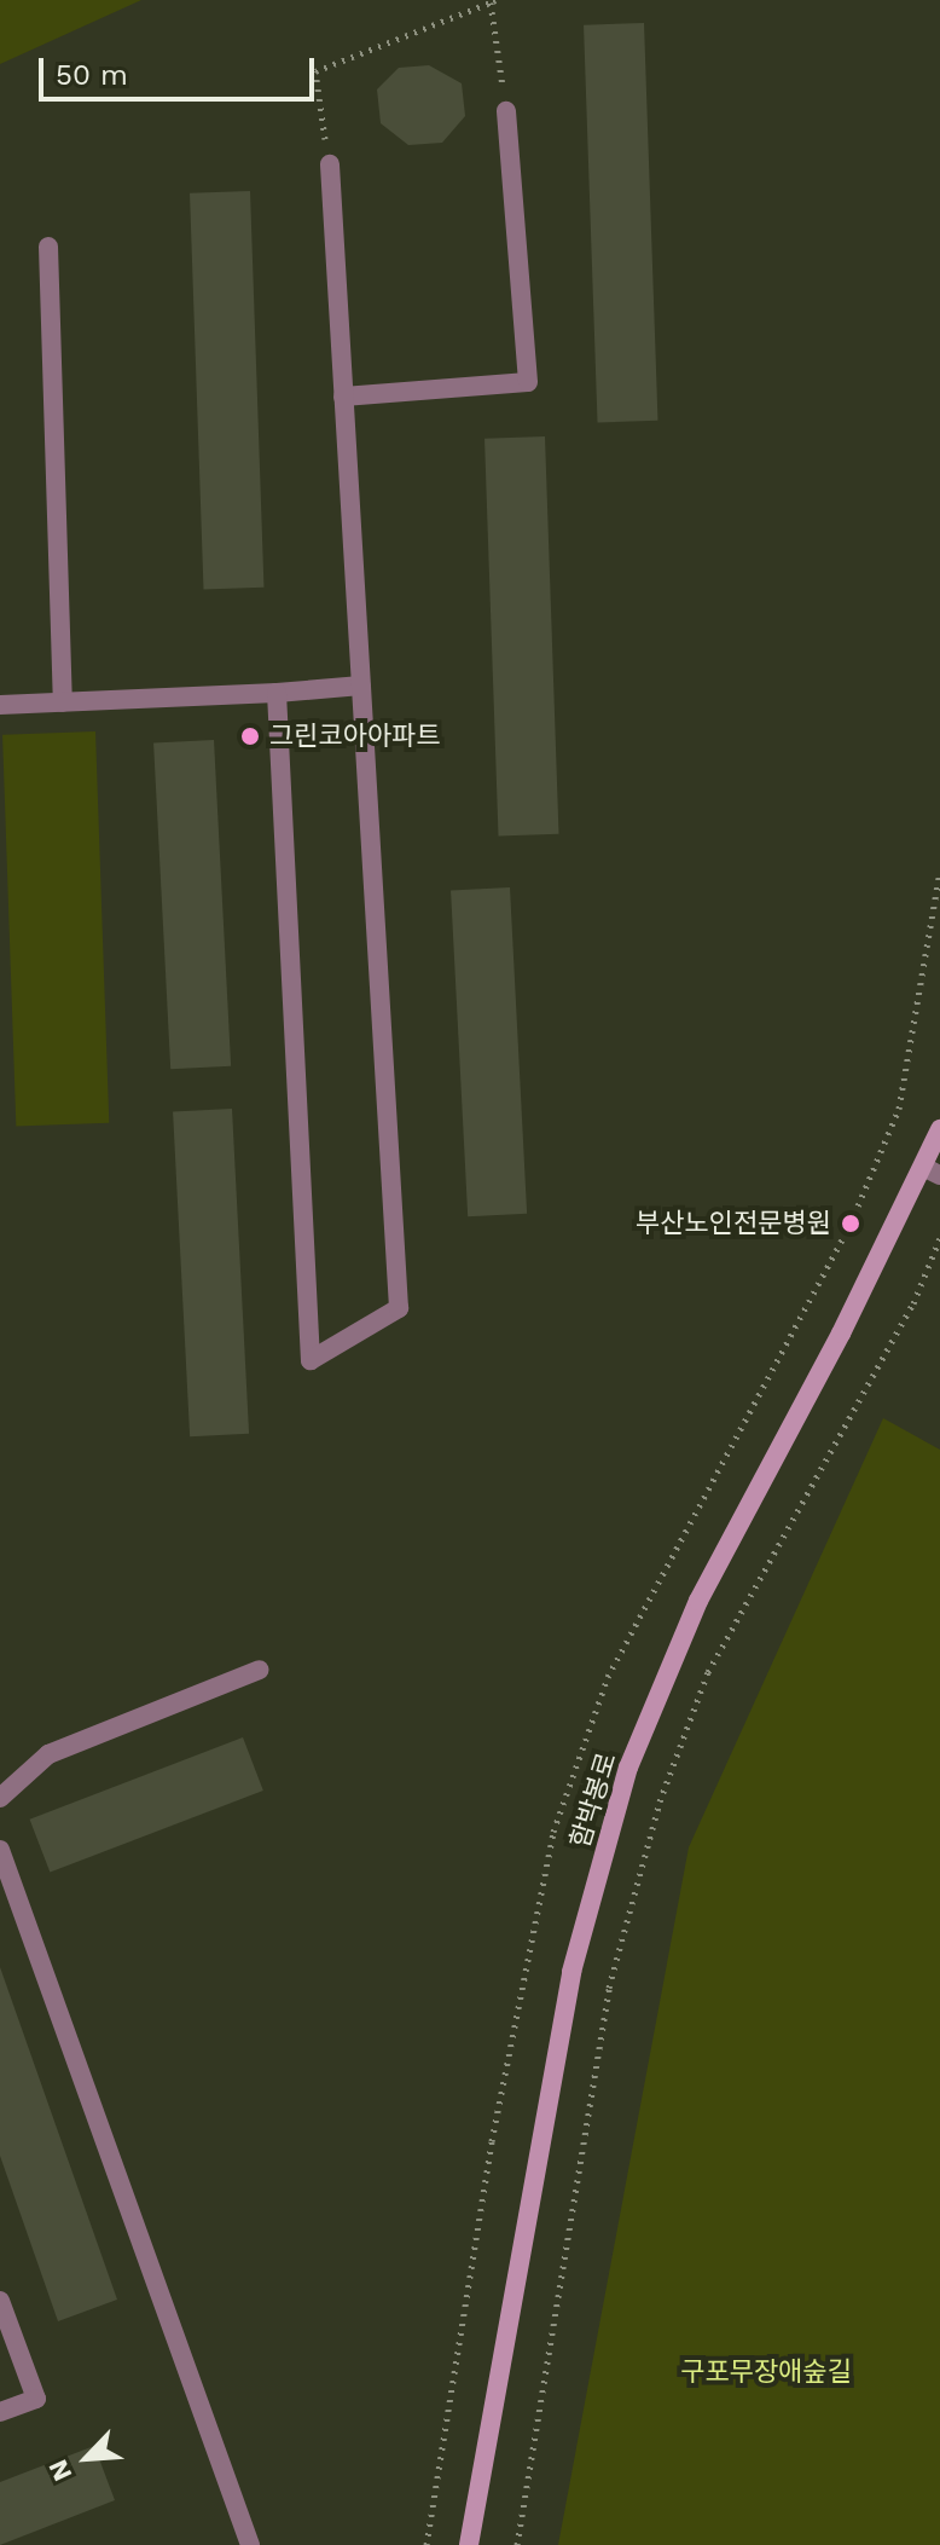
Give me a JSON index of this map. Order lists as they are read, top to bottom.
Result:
{
  "streets": {
    "main road": ["함박봉로"]
  },
  "parks": ["구포무장애숲길"],
  "places": ["그린코아아파트", "부산노인전문병원"],
  "scale_bar": "50 m",
  "north": "bottom left"
}
